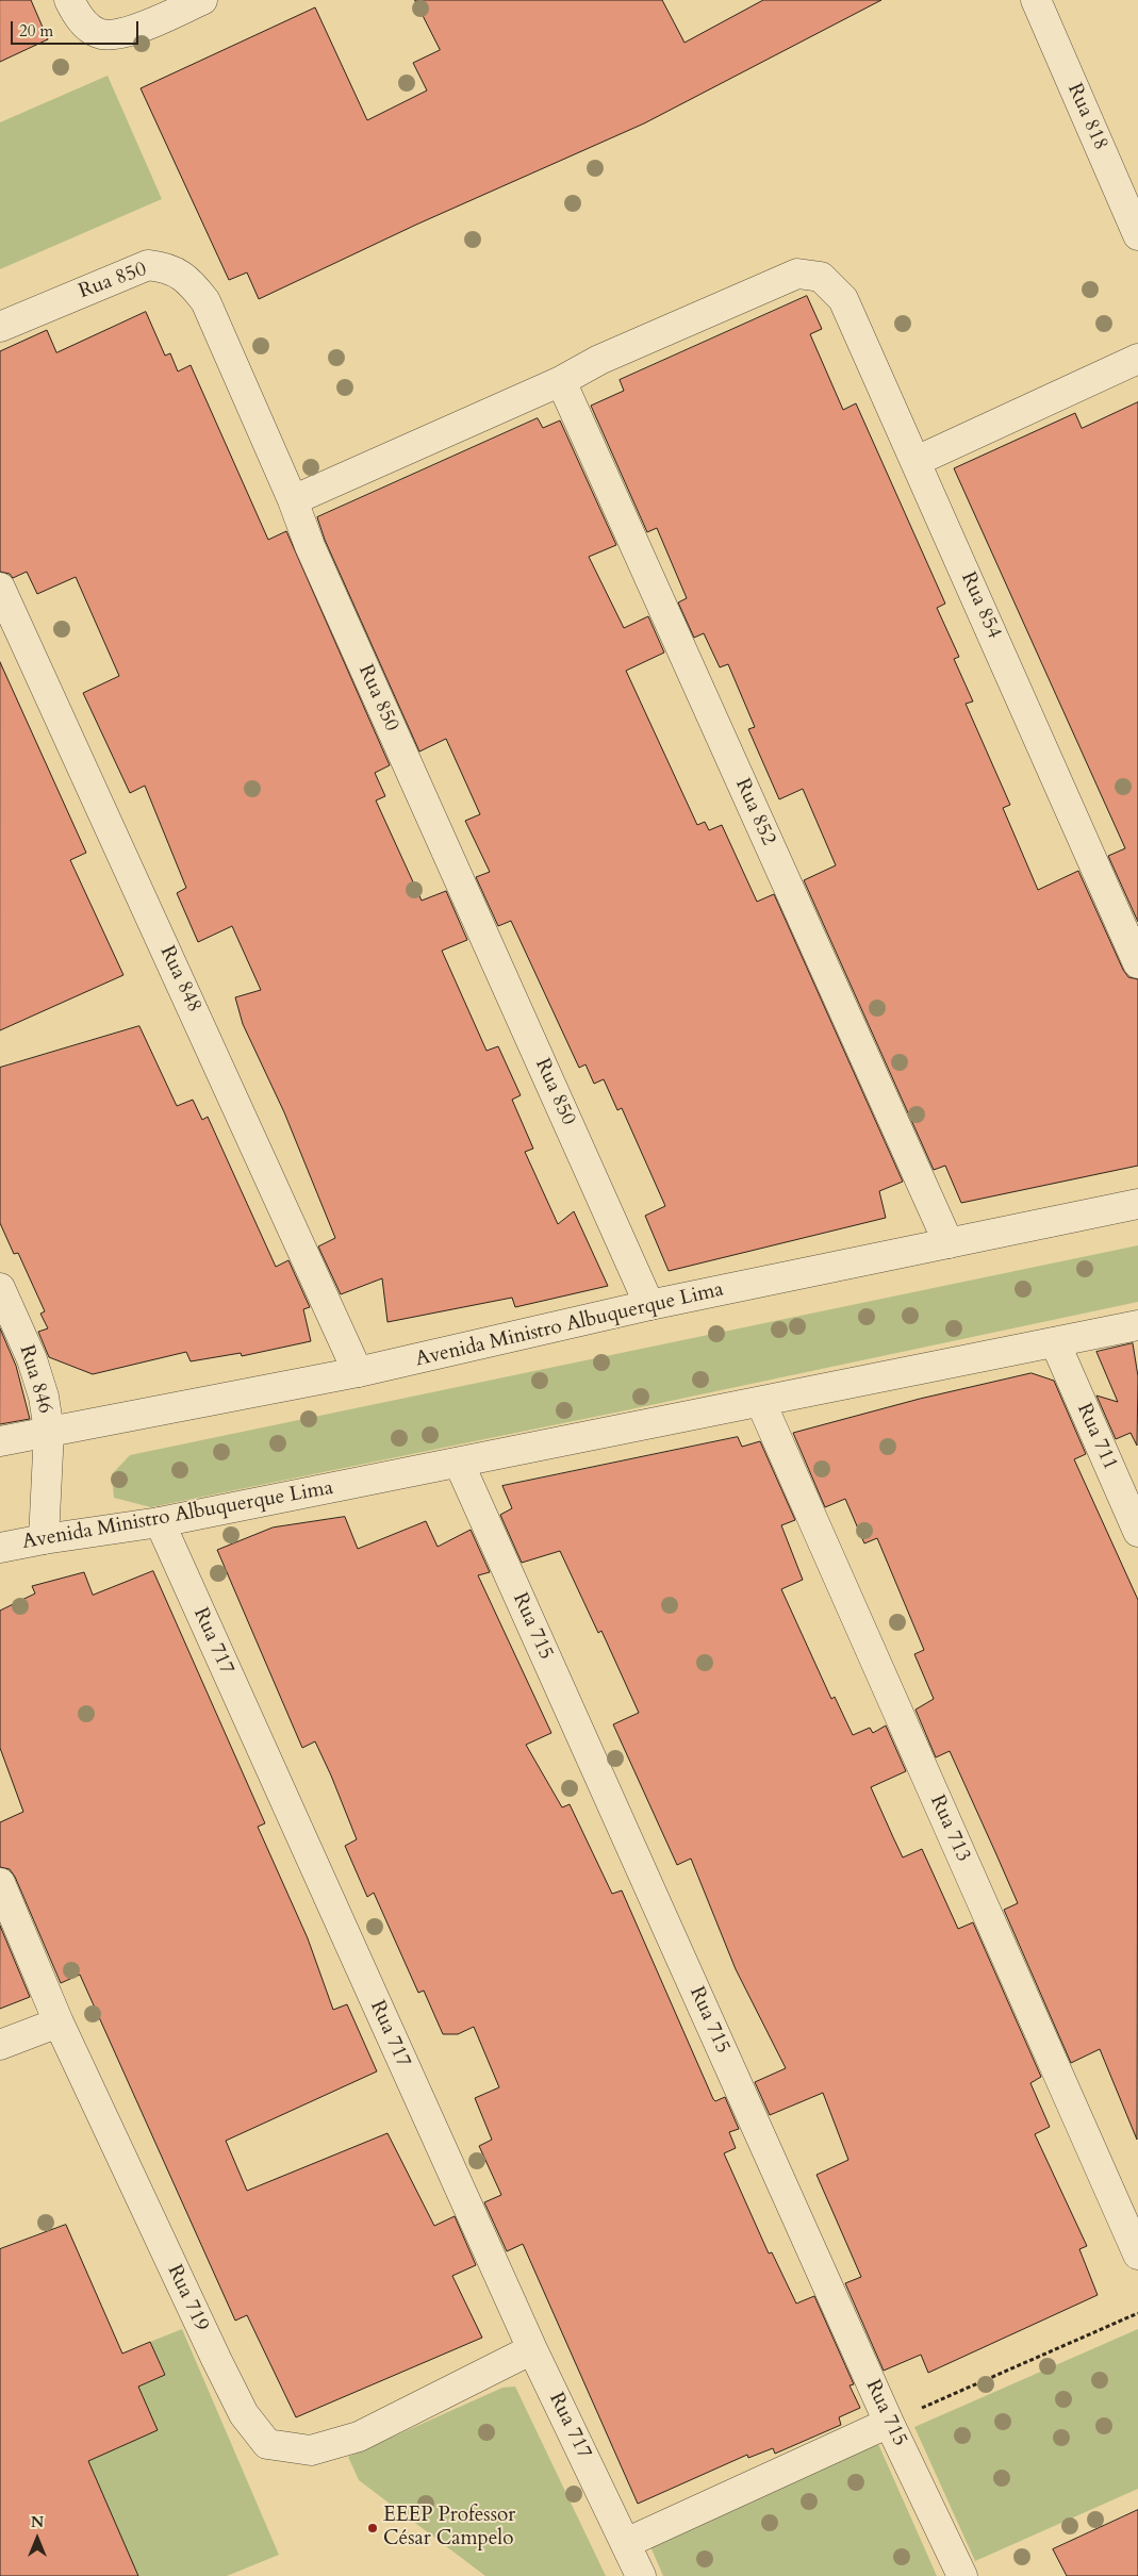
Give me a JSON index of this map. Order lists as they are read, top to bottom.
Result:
{
  "streets": {
    "street": [
      "Rua 818",
      "Rua 850",
      "Rua 854",
      "Rua 852",
      "Rua 848",
      "Avenida Ministro Albuquerque Lima",
      "Rua 846",
      "Rua 711",
      "Rua 715",
      "Rua 717",
      "Rua 713",
      "Rua 719"
    ]
  },
  "crossings": [
    ["Rua 850", "Avenida Ministro Albuquerque Lima"],
    ["Rua 854", "Rua 852"],
    ["Rua 852", "Avenida Ministro Albuquerque Lima"],
    ["Rua 848", "Avenida Ministro Albuquerque Lima"],
    ["Avenida Ministro Albuquerque Lima", "Rua 846"],
    ["Avenida Ministro Albuquerque Lima", "Rua 711"],
    ["Avenida Ministro Albuquerque Lima", "Rua 715"],
    ["Avenida Ministro Albuquerque Lima", "Rua 717"],
    ["Avenida Ministro Albuquerque Lima", "Rua 713"],
    ["Rua 717", "Rua 719"]
  ],
  "places": ["EEEP Professor César Campelo"],
  "scale_bar": "20 m",
  "north": "top"
}
